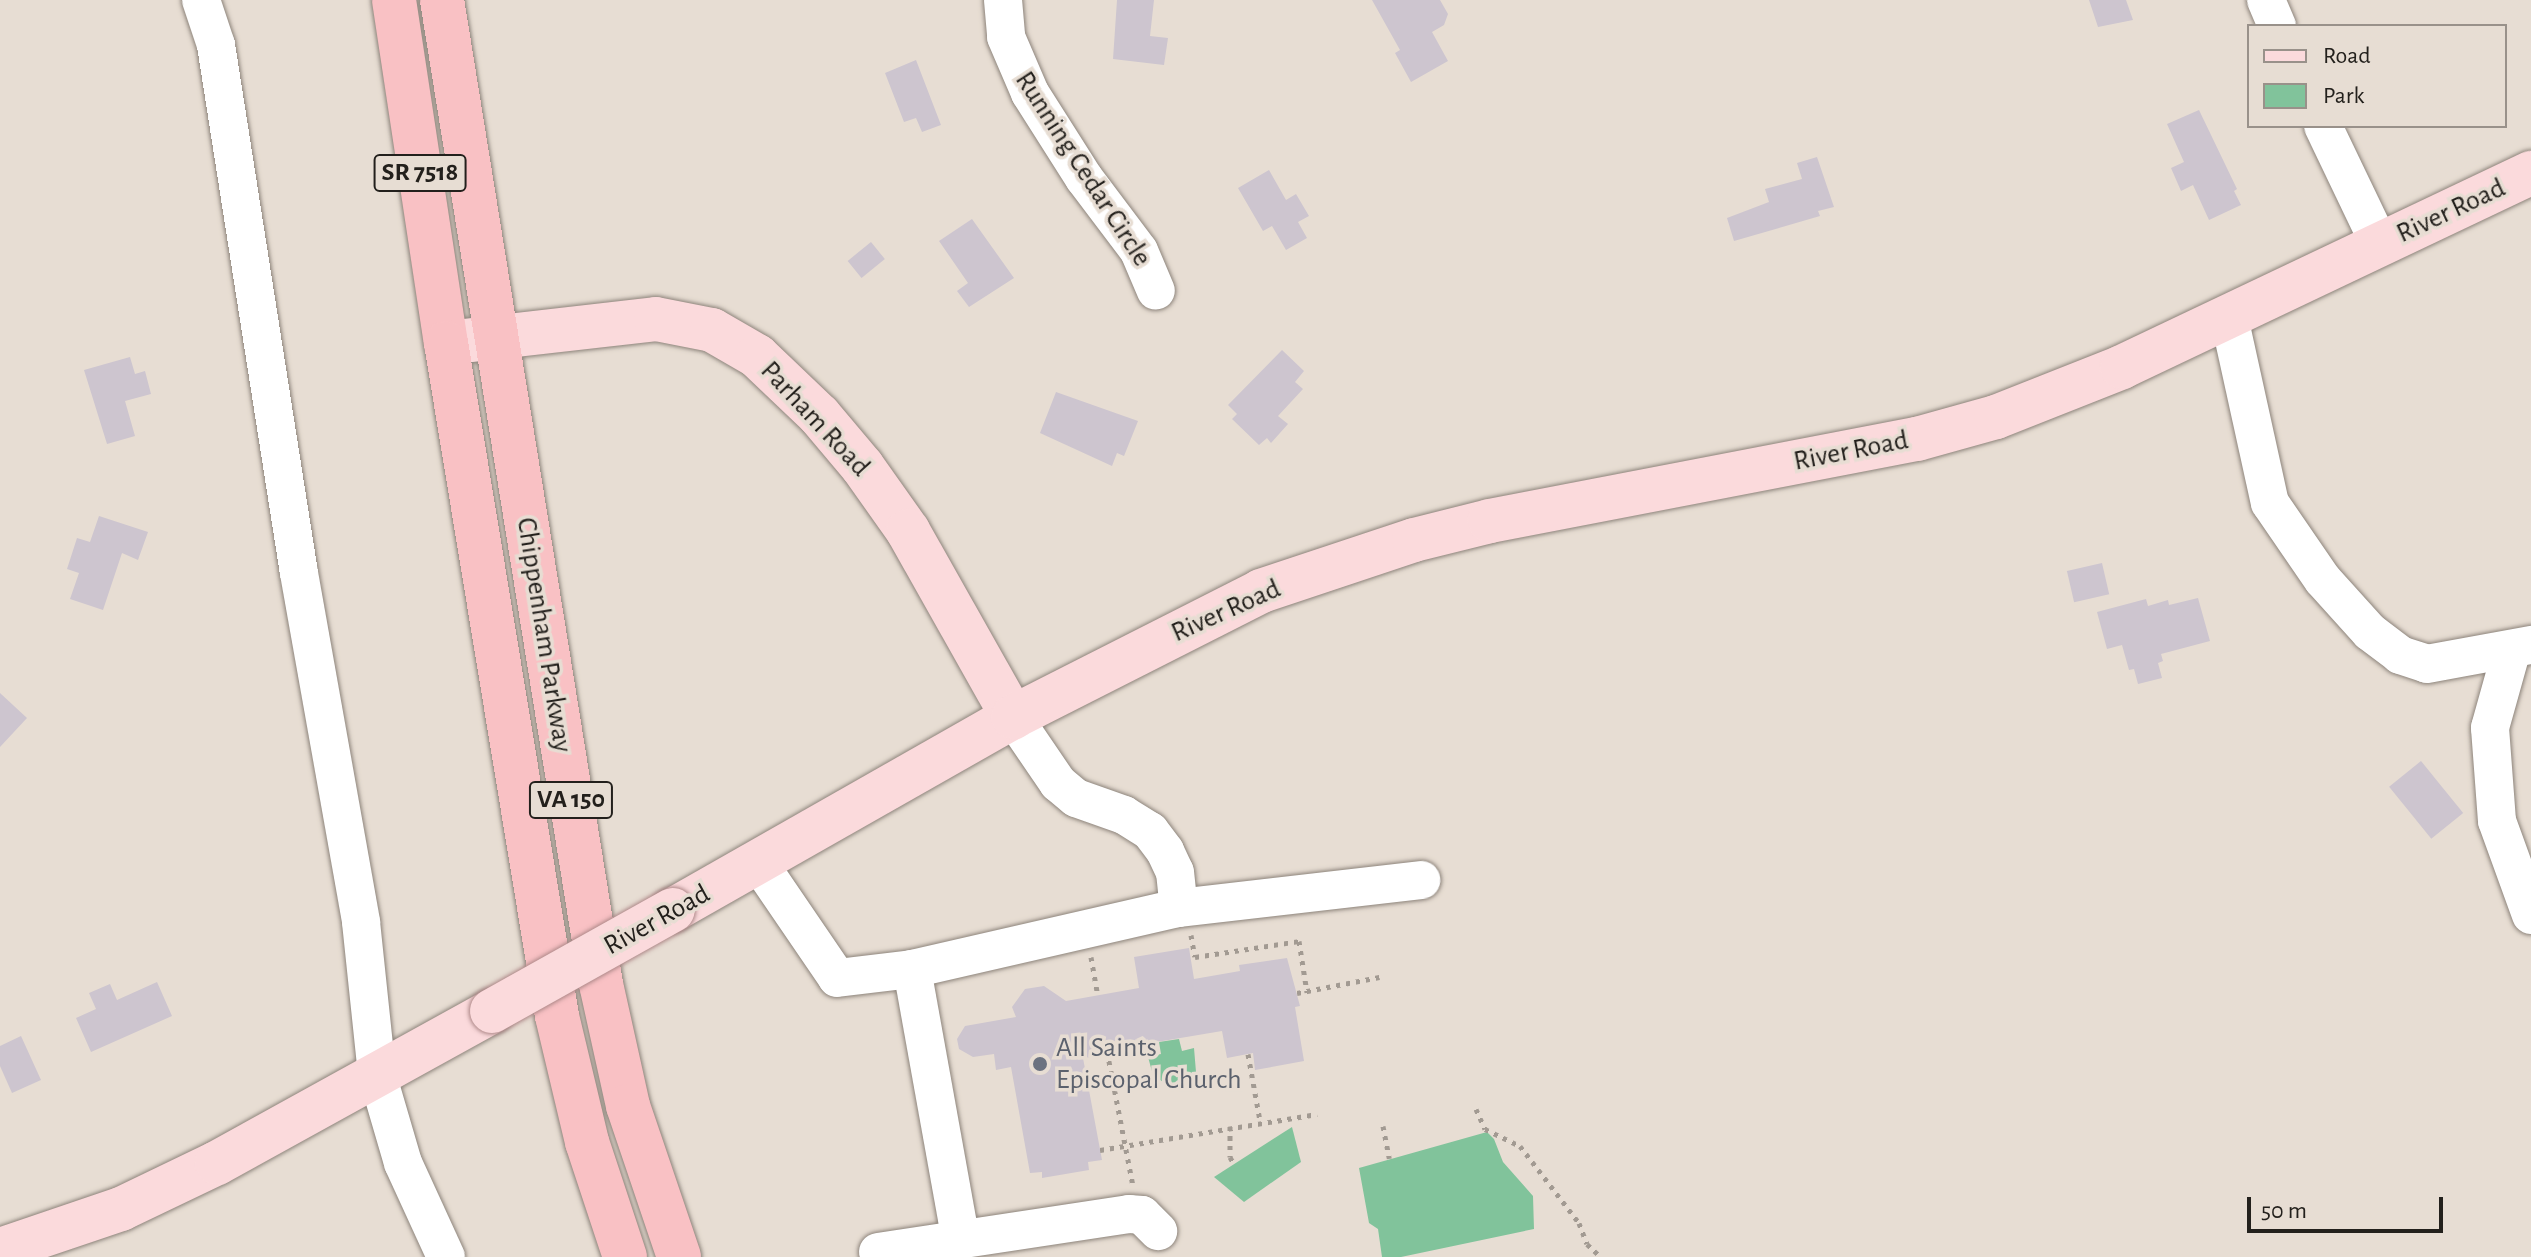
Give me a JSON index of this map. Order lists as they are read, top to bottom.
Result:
{
  "streets": {
    "highway": ["SR 7518", "Chippenham Parkway", "VA 150"],
    "main road": ["River Road", "Parham Road"],
    "street": ["Running Cedar Circle"]
  },
  "crossings": [
    ["SR 7518", "Parham Road"],
    ["SR 7518", "Chippenham Parkway"],
    ["River Road", "Parham Road"],
    ["Parham Road", "Chippenham Parkway"]
  ],
  "places": ["All Saints Episcopal Church"],
  "legend": ["Road", "Park"],
  "scale_bar": "50 m"
}
